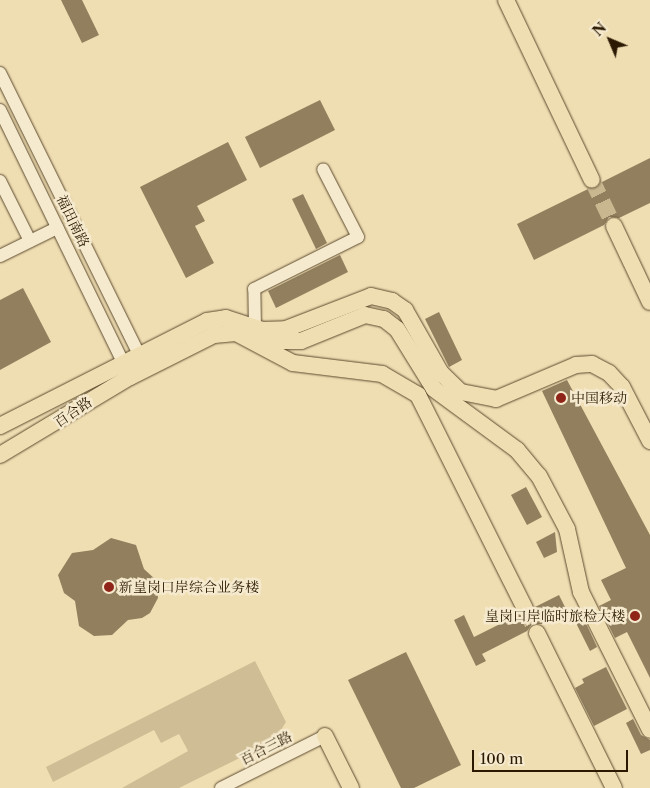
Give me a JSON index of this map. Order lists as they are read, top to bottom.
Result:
{
  "streets": {
    "main road": ["百合路"],
    "street": ["福田南路", "百合三路"]
  },
  "crossings": [
    ["福田南路", "百合路"]
  ],
  "places": ["中国移动", "新皇岗口岸综合业务楼", "皇岗口岸临时旅检大楼"],
  "scale_bar": "100 m",
  "north": "top left"
}
